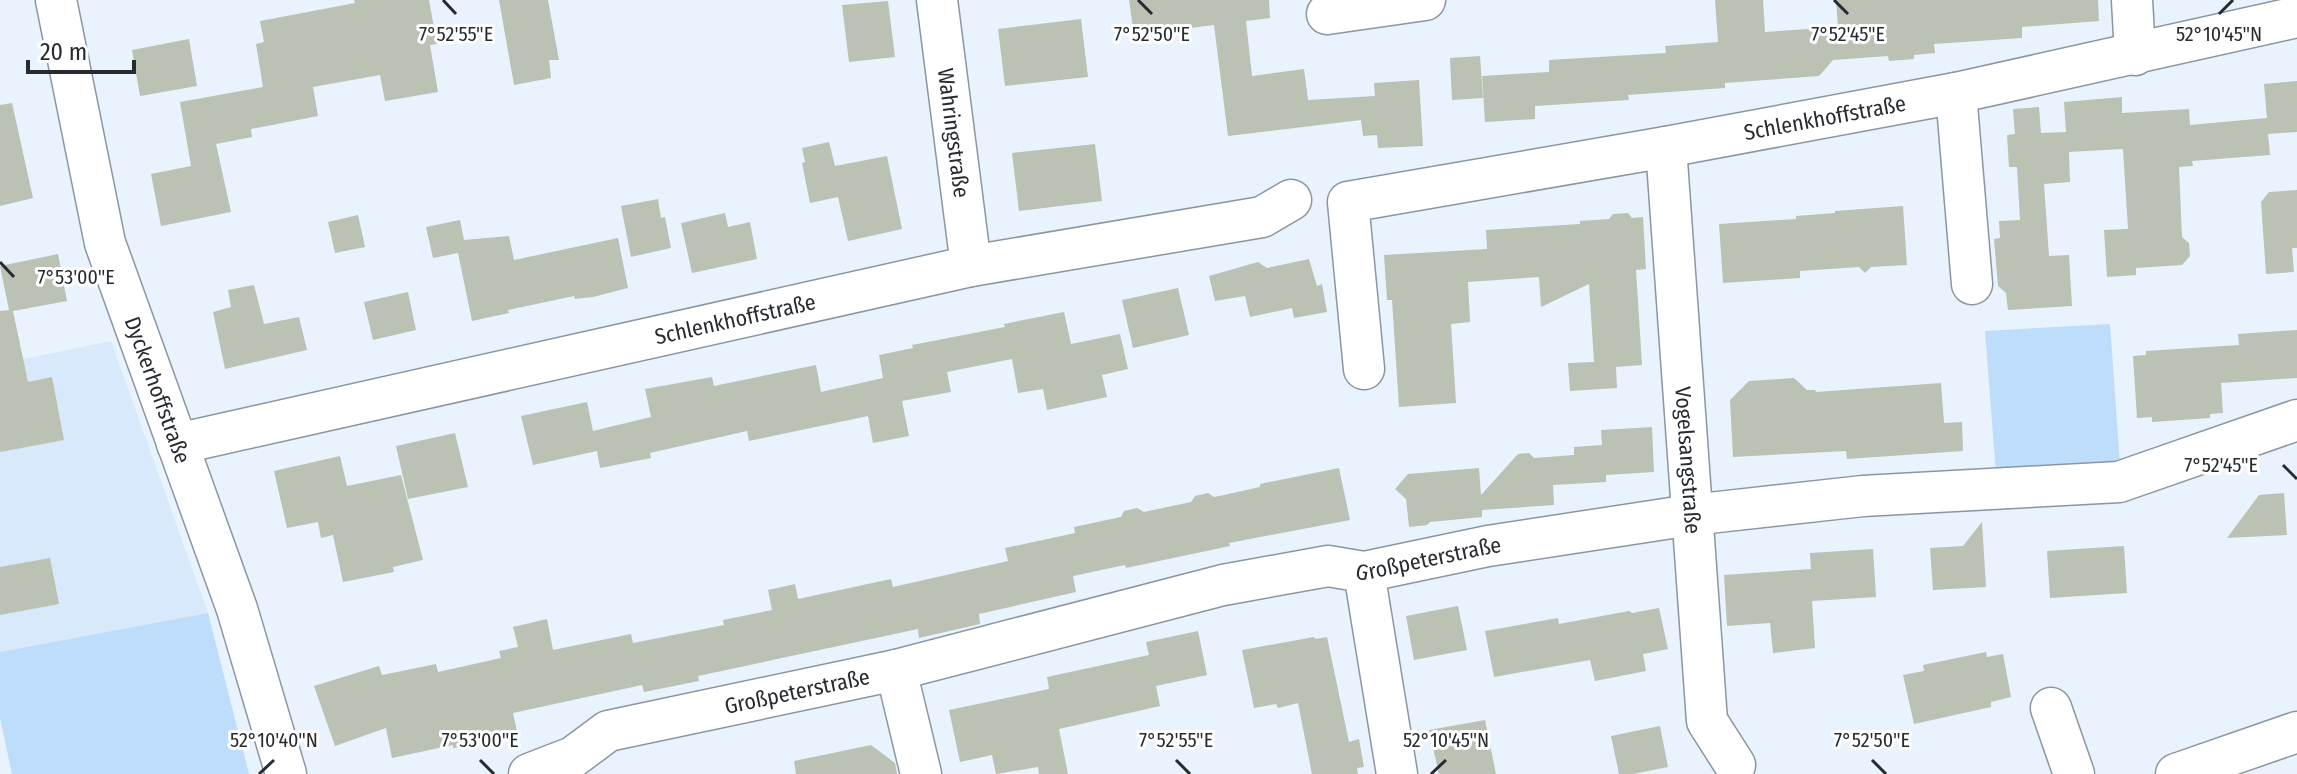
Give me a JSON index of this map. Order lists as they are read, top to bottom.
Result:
{
  "streets": {
    "street": [
      "Schlenkhoffstraße",
      "Wahringstraße",
      "Dyckerhoffstraße",
      "Vogelsangstraße",
      "Großpeterstraße"
    ]
  },
  "crossings": [
    ["Schlenkhoffstraße", "Wahringstraße"],
    ["Schlenkhoffstraße", "Dyckerhoffstraße"],
    ["Schlenkhoffstraße", "Vogelsangstraße"],
    ["Vogelsangstraße", "Großpeterstraße"]
  ],
  "scale_bar": "20 m",
  "coordinates": [
    "52°10'45\"N",
    "7°52'55\"E",
    "7°52'50\"E",
    "7°52'45\"E",
    "7°53'00\"E",
    "52°10'40\"N"
  ]
}
